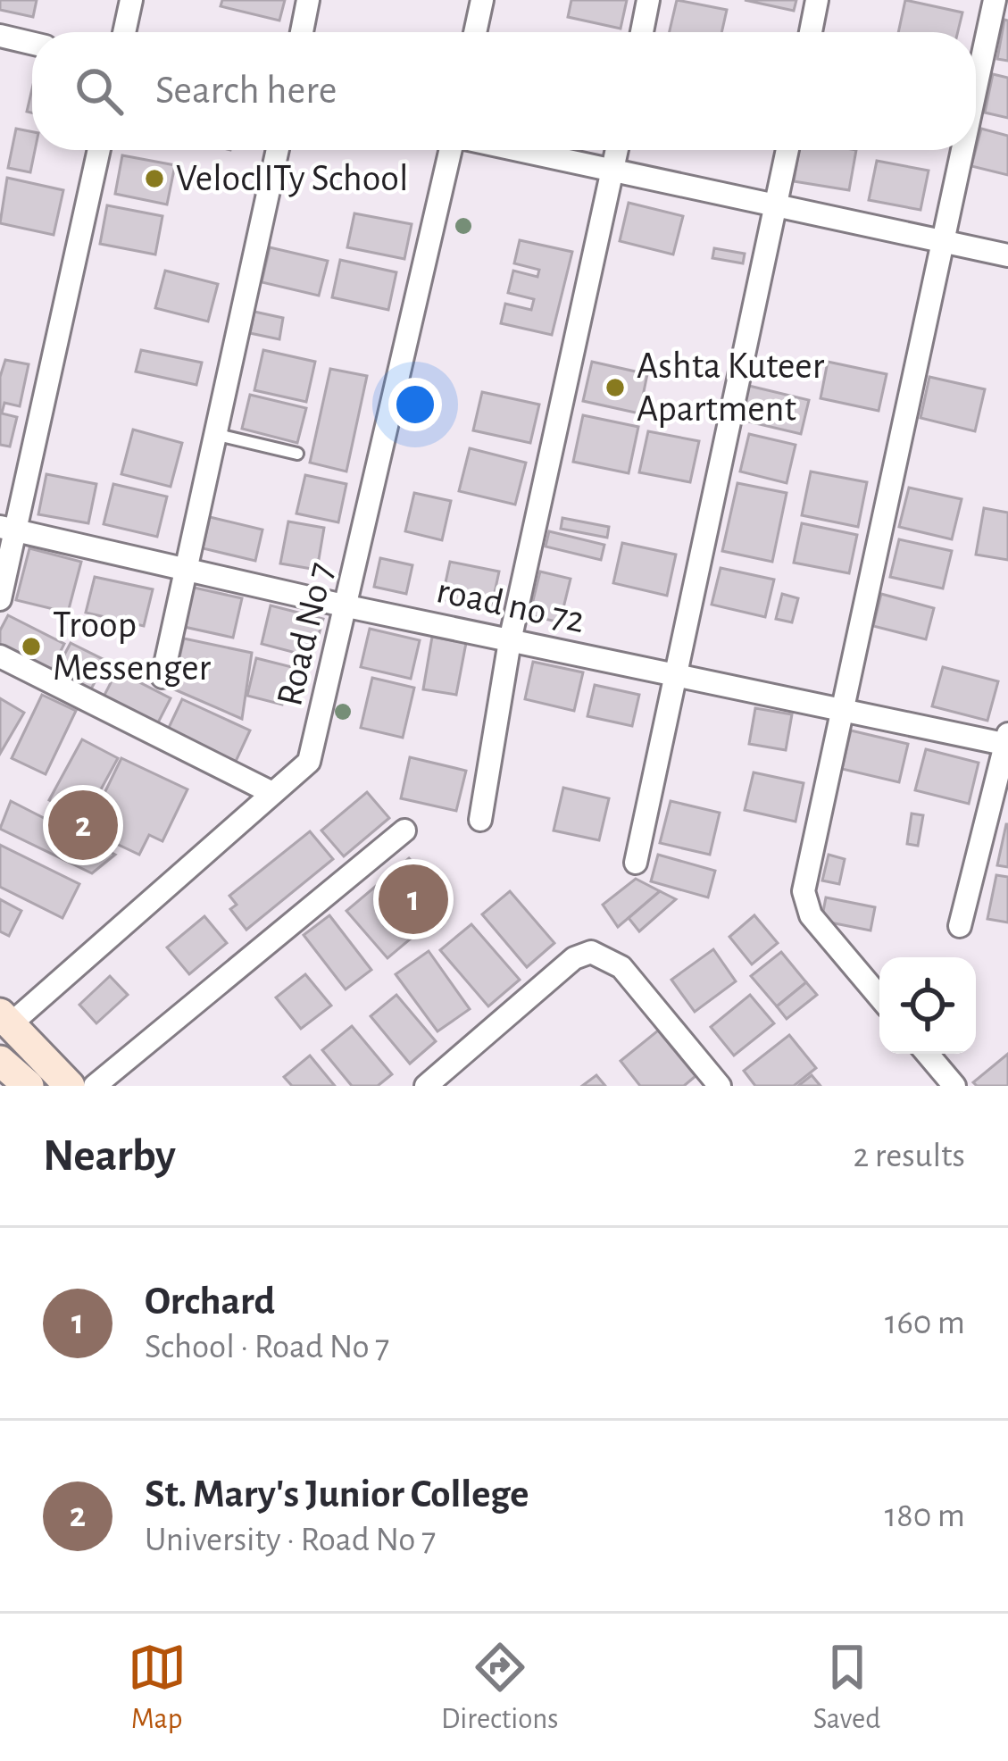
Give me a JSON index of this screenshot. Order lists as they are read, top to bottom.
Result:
{
  "streets": {
    "street": ["road no 72", "Road No 7"]
  },
  "crossings": [
    ["road no 72", "Road No 7"]
  ],
  "places": ["VelocIITy School", "Ashta Kuteer Apartment", "Troop Messenger"],
  "page": {
    "search": "Search here",
    "pins": ["2", "1"],
    "heading": ["Nearby", "2 results"],
    "list": [
      {
        "mark": "1",
        "name": "Orchard",
        "note": "School · Road No 7",
        "value": "160 m"
      },
      {
        "mark": "2",
        "name": "St. Mary's Junior College",
        "note": "University · Road No 7",
        "value": "180 m"
      }
    ],
    "nav": ["Map", "Directions", "Saved"]
  }
}
